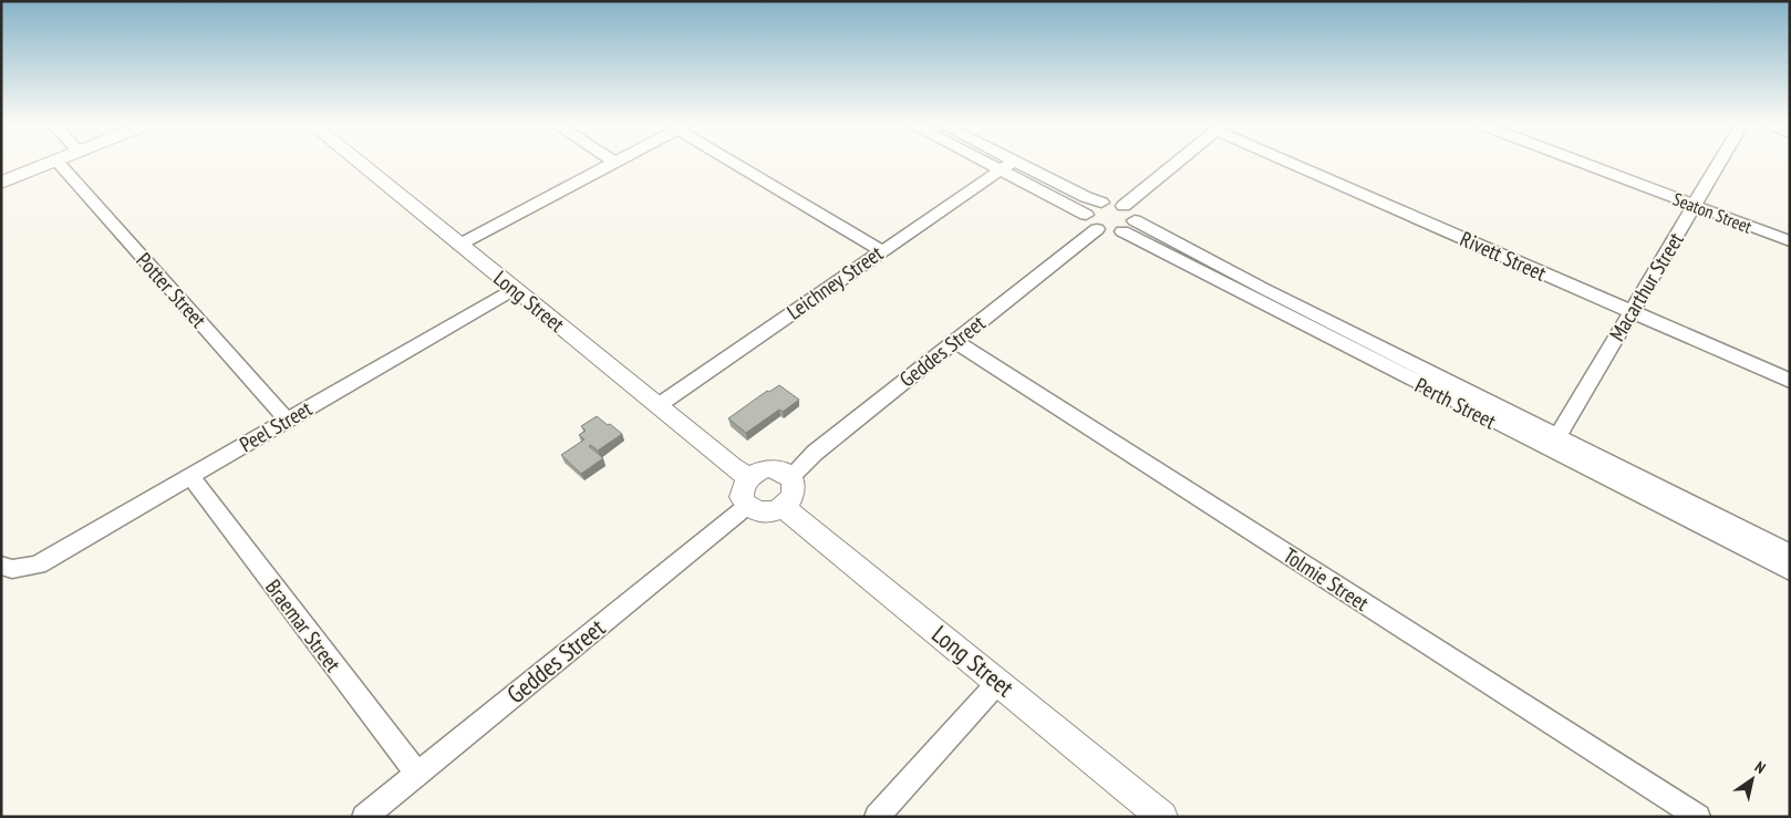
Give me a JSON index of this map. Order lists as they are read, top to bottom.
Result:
{
  "streets": {
    "street": [
      "Seaton Street",
      "Rivett Street",
      "Leichney Street",
      "Macarthur Street",
      "Potter Street",
      "Long Street",
      "Geddes Street",
      "Perth Street",
      "Peel Street",
      "Tolmie Street",
      "Braemar Street"
    ]
  },
  "crossings": [
    ["Seaton Street", "Macarthur Street"],
    ["Rivett Street", "Macarthur Street"],
    ["Leichney Street", "Long Street"],
    ["Macarthur Street", "Perth Street"],
    ["Potter Street", "Peel Street"],
    ["Long Street", "Geddes Street"],
    ["Long Street", "Peel Street"],
    ["Geddes Street", "Perth Street"],
    ["Geddes Street", "Tolmie Street"],
    ["Geddes Street", "Braemar Street"],
    ["Peel Street", "Braemar Street"]
  ],
  "north": "top right"
}
